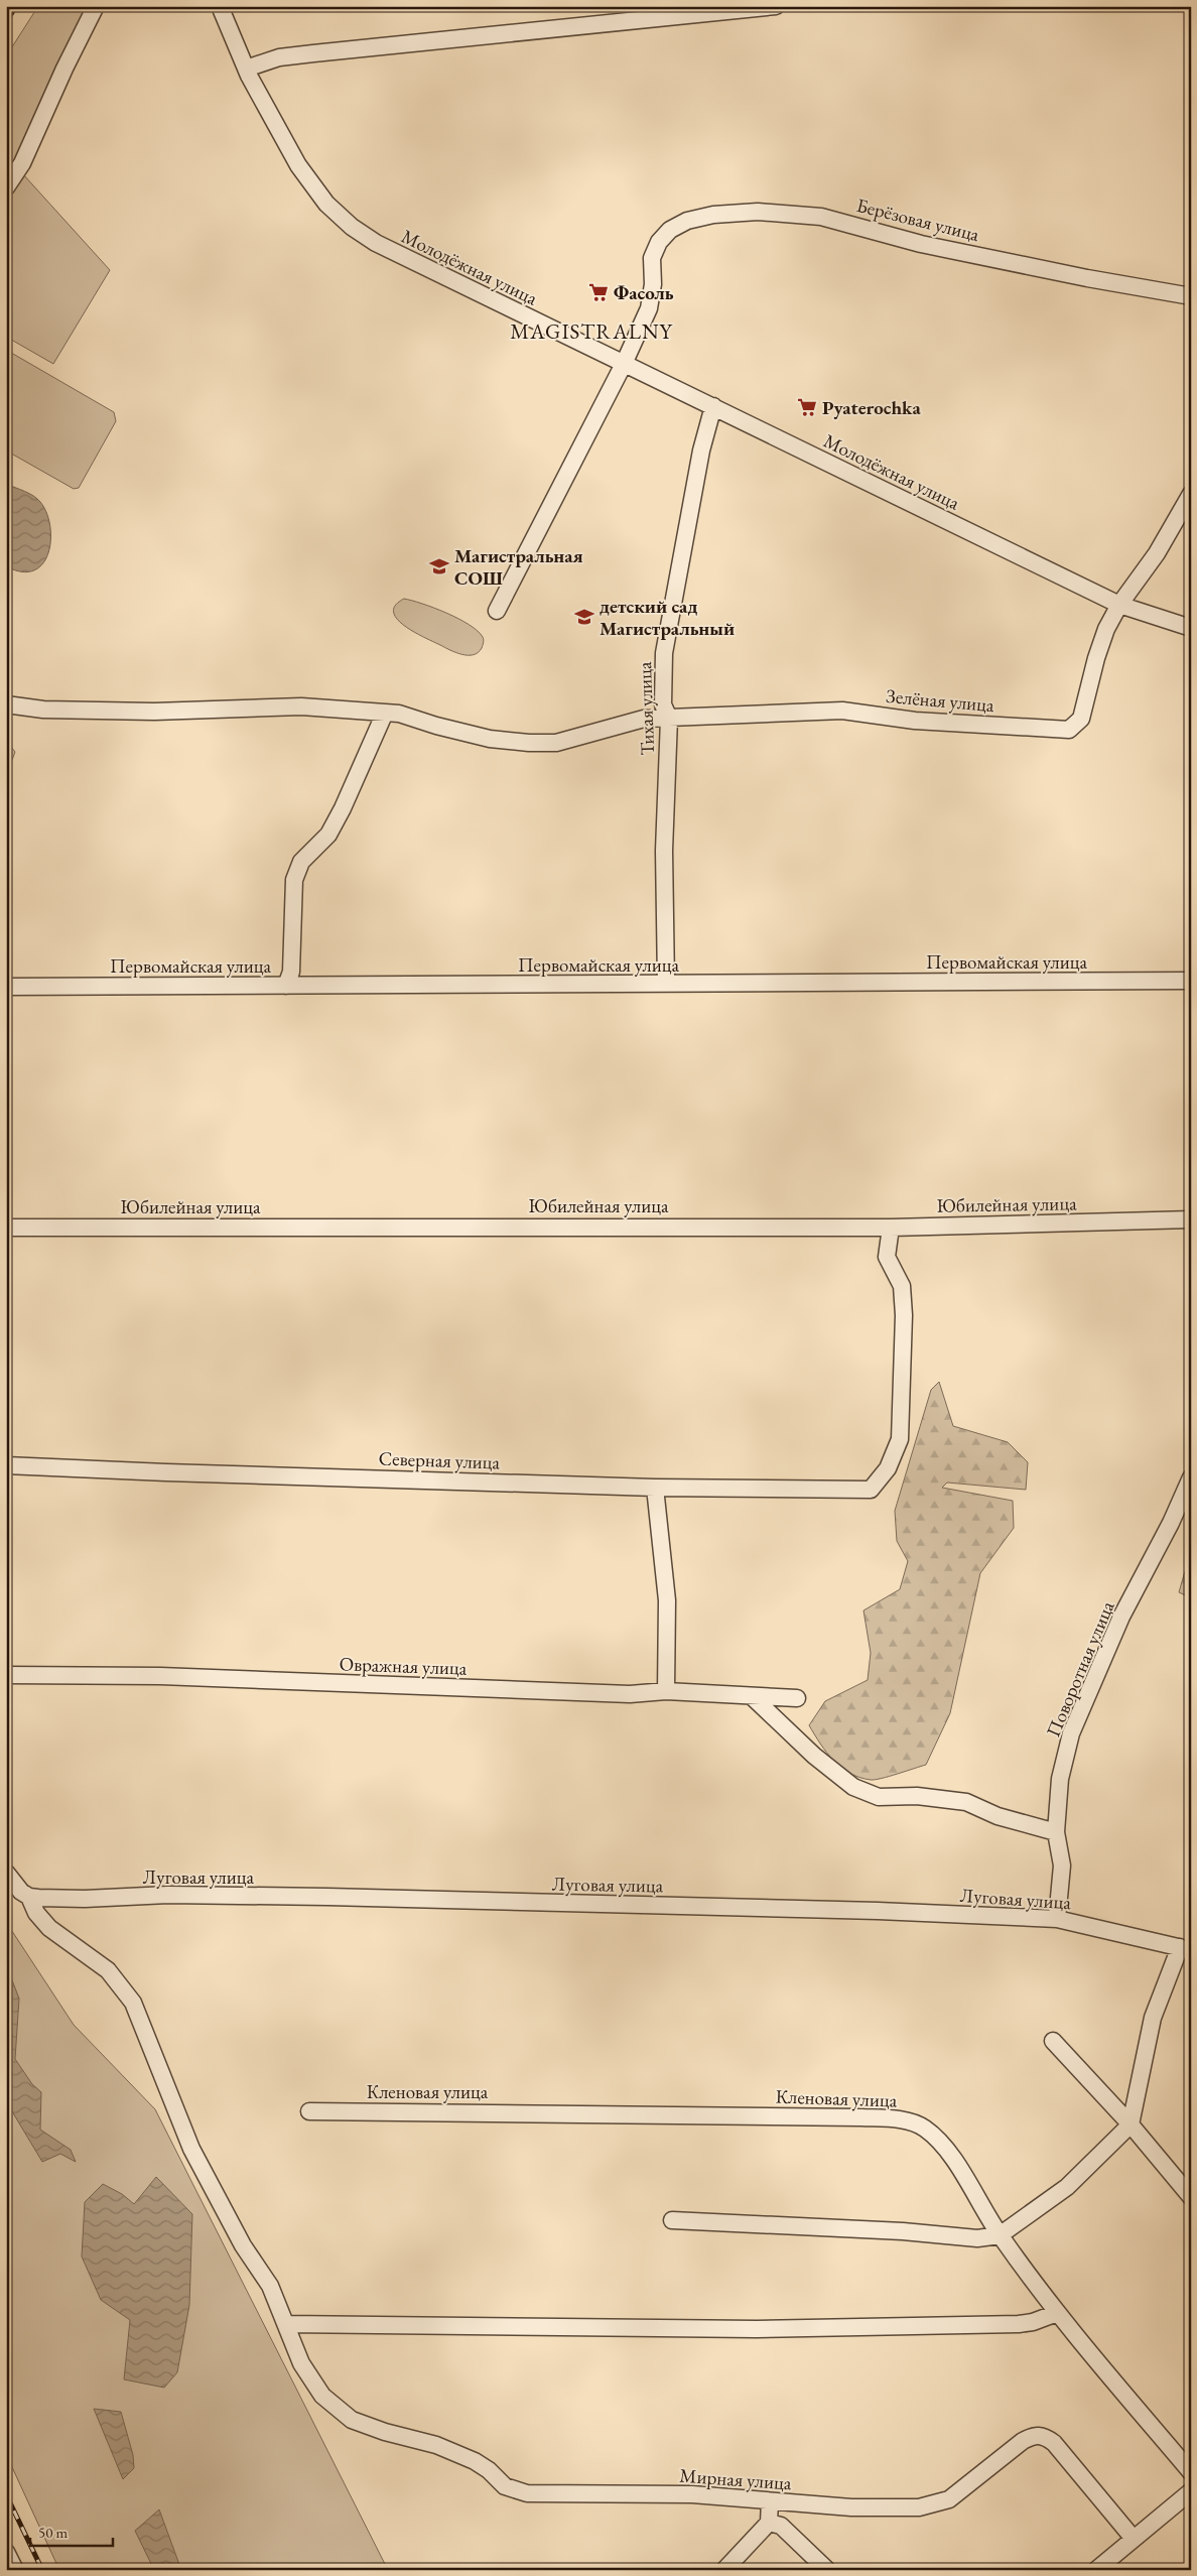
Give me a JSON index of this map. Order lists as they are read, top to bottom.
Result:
{
  "streets": {
    "street": [
      "Берёзовая улица",
      "Молодёжная улица",
      "Зелёная улица",
      "Тихая улица",
      "Первомайская улица",
      "Юбилейная улица",
      "Северная улица",
      "Овражная улица",
      "Поворотная улица",
      "Луговая улица",
      "Кленовая улица",
      "Мирная улица"
    ]
  },
  "crossings": [
    ["Берёзовая улица", "Молодёжная улица"],
    ["Молодёжная улица", "Зелёная улица"],
    ["Молодёжная улица", "Тихая улица"],
    ["Зелёная улица", "Тихая улица"],
    ["Тихая улица", "Первомайская улица"],
    ["Юбилейная улица", "Северная улица"],
    ["Поворотная улица", "Луговая улица"],
    ["Луговая улица", "Мирная улица"]
  ],
  "districts": ["MAGISTRALNY"],
  "places": {
    "supermarket": ["Фасоль", "Pyaterochka"],
    "school or university": ["Магистральная СОШ", "детский сад Магистральный"]
  },
  "scale_bar": "50 m"
}
